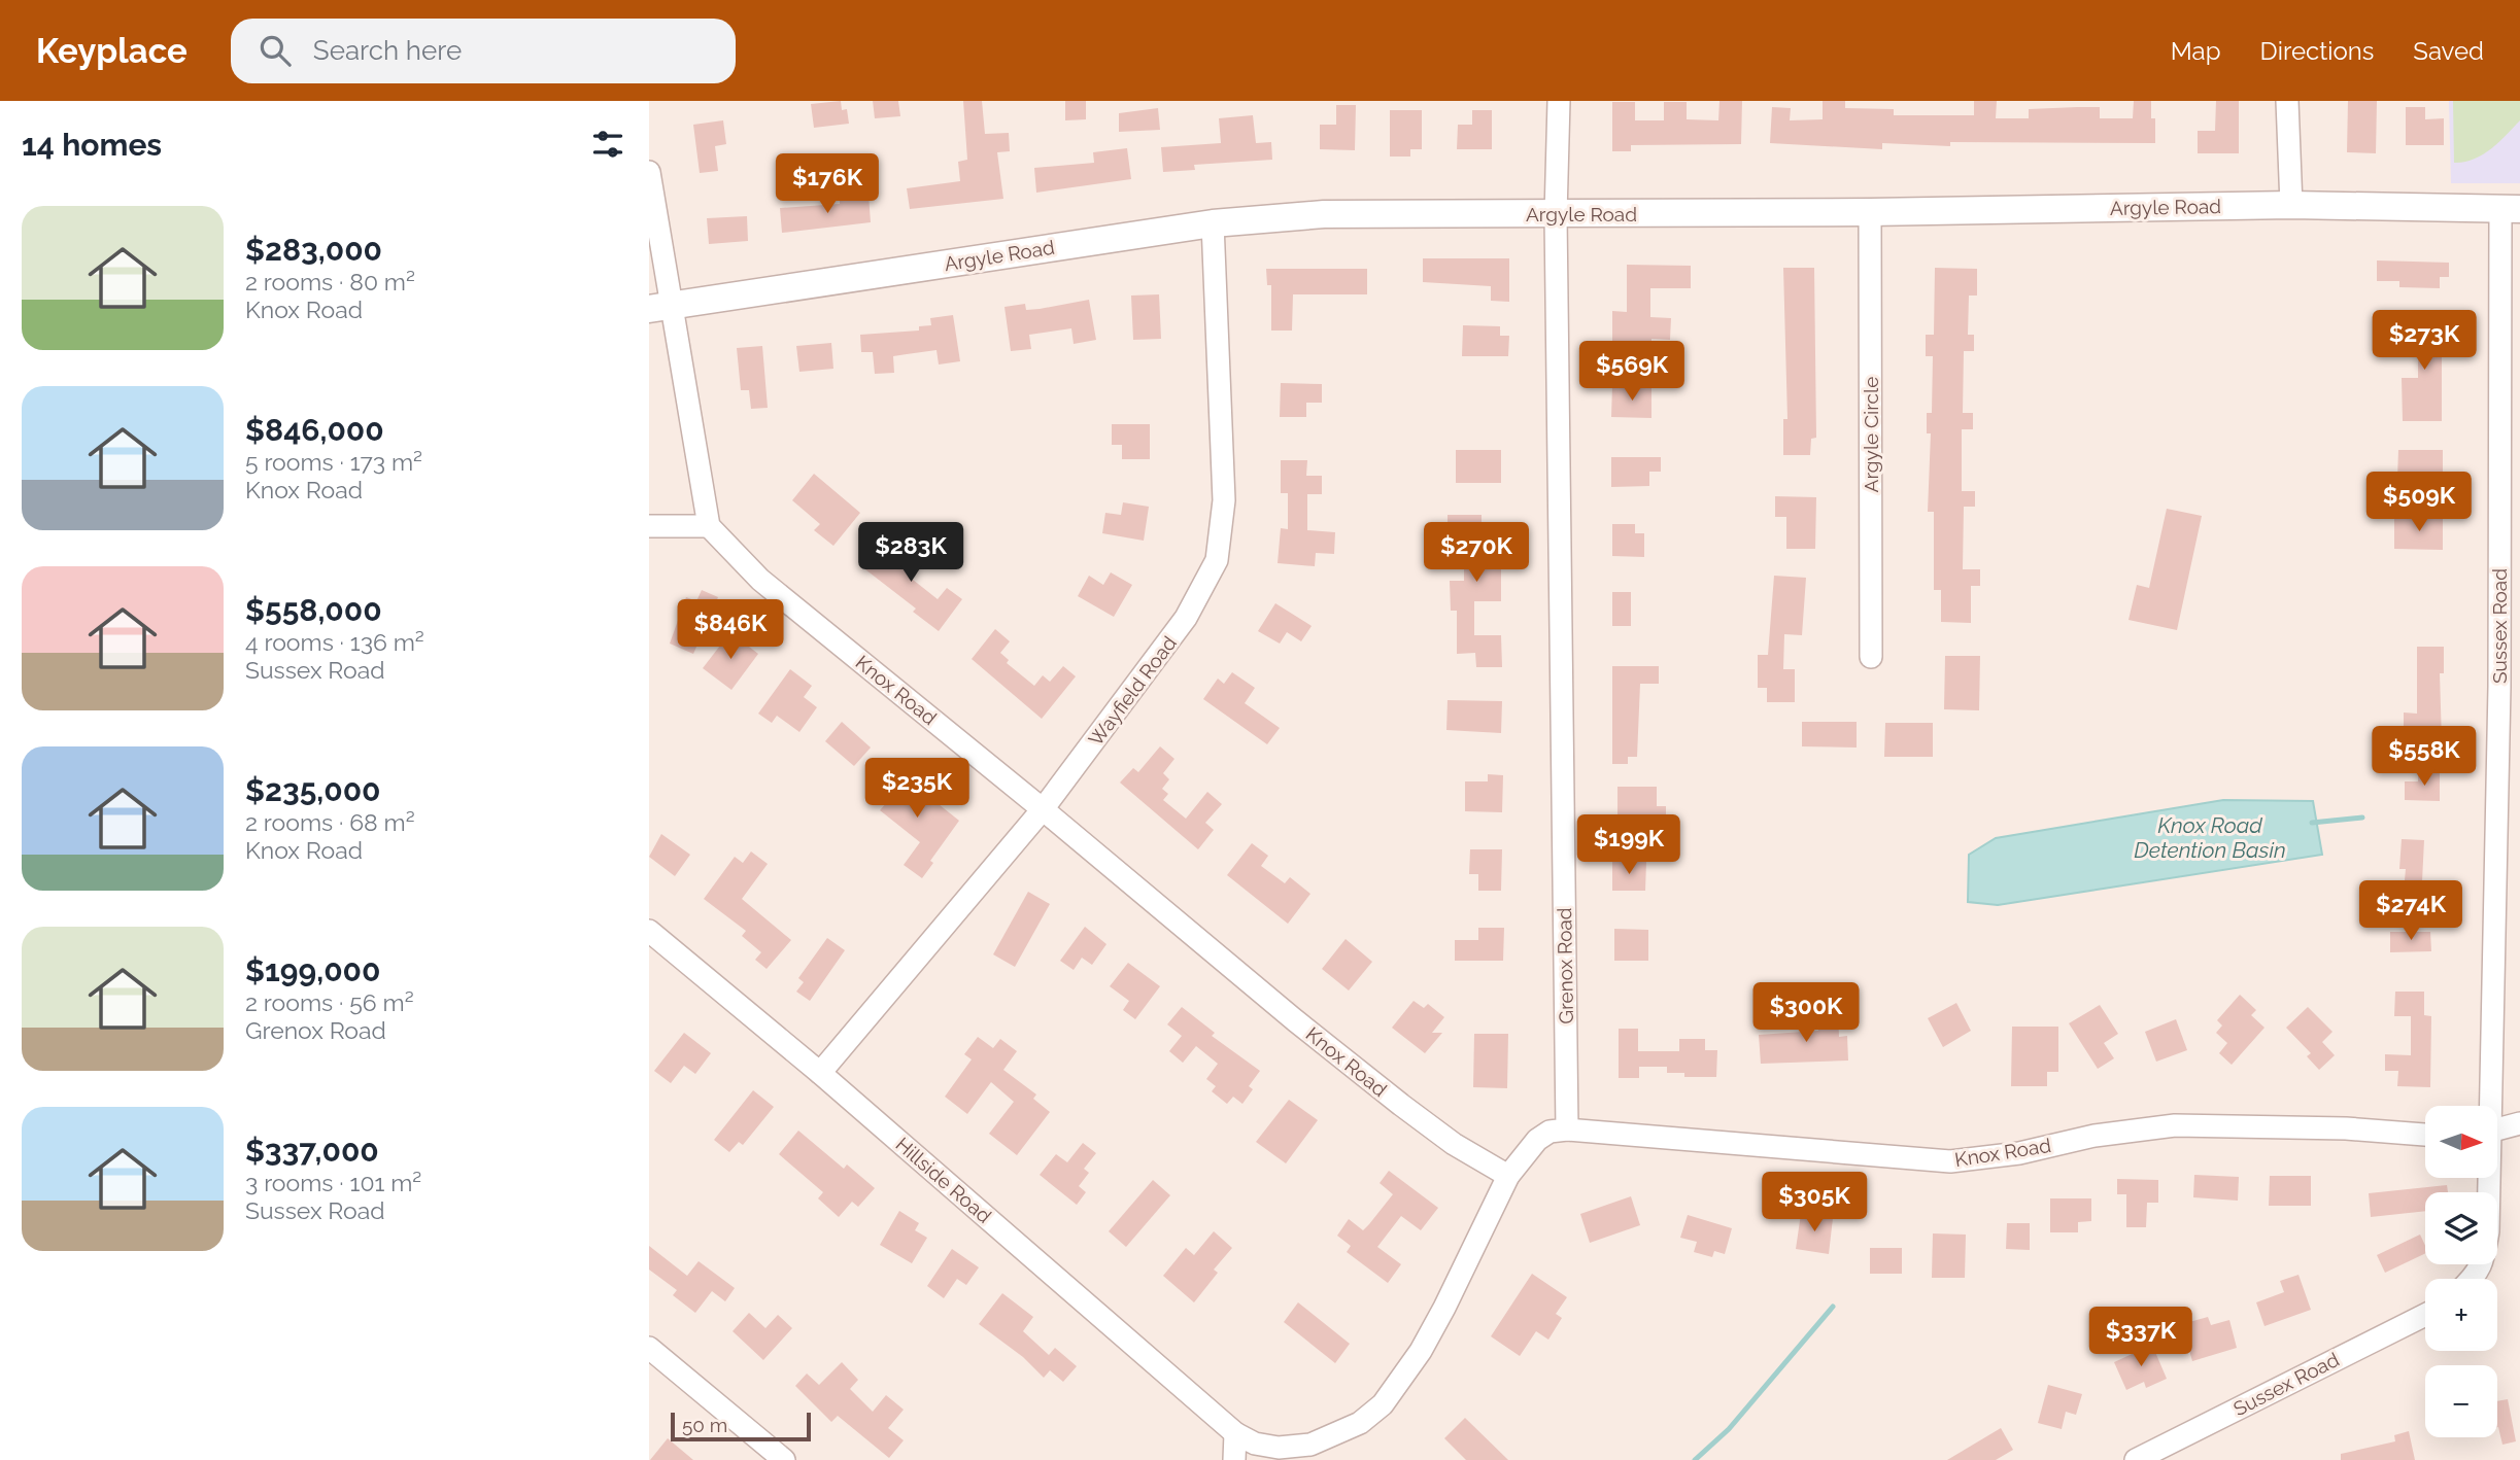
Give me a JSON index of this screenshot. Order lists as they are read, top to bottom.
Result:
{
  "streets": {
    "street": [
      "Argyle Road",
      "Argyle Circle",
      "Sussex Road",
      "Knox Road",
      "Wayfield Road",
      "Grenox Road",
      "Hillside Road"
    ]
  },
  "crossings": [
    ["Argyle Road", "Argyle Circle"],
    ["Argyle Road", "Sussex Road"],
    ["Argyle Road", "Wayfield Road"],
    ["Argyle Road", "Grenox Road"],
    ["Knox Road", "Wayfield Road"],
    ["Knox Road", "Grenox Road"],
    ["Wayfield Road", "Hillside Road"]
  ],
  "water": ["Knox Road Detention Basin"],
  "scale_bar": "50 m",
  "north": "right",
  "page": {
    "header": "Keyplace",
    "search": "Search here",
    "nav": ["Map", "Directions", "Saved"],
    "heading": "14 homes",
    "price": [
      "$176K",
      "$273K",
      "$569K",
      "$509K",
      "$283K",
      "$270K",
      "$846K",
      "$558K",
      "$235K",
      "$199K",
      "$274K",
      "$300K",
      "$305K",
      "$337K"
    ],
    "list": [
      {
        "name": "$283,000",
        "note": "2 rooms · 80 m² · Knox Road"
      },
      {
        "name": "$846,000",
        "note": "5 rooms · 173 m² · Knox Road"
      },
      {
        "name": "$558,000",
        "note": "4 rooms · 136 m² · Sussex Road"
      },
      {
        "name": "$235,000",
        "note": "2 rooms · 68 m² · Knox Road"
      },
      {
        "name": "$199,000",
        "note": "2 rooms · 56 m² · Grenox Road"
      },
      {
        "name": "$337,000",
        "note": "3 rooms · 101 m² · Sussex Road"
      }
    ],
    "map_buttons": ["+", "−"],
    "scale": "50 m"
  }
}
